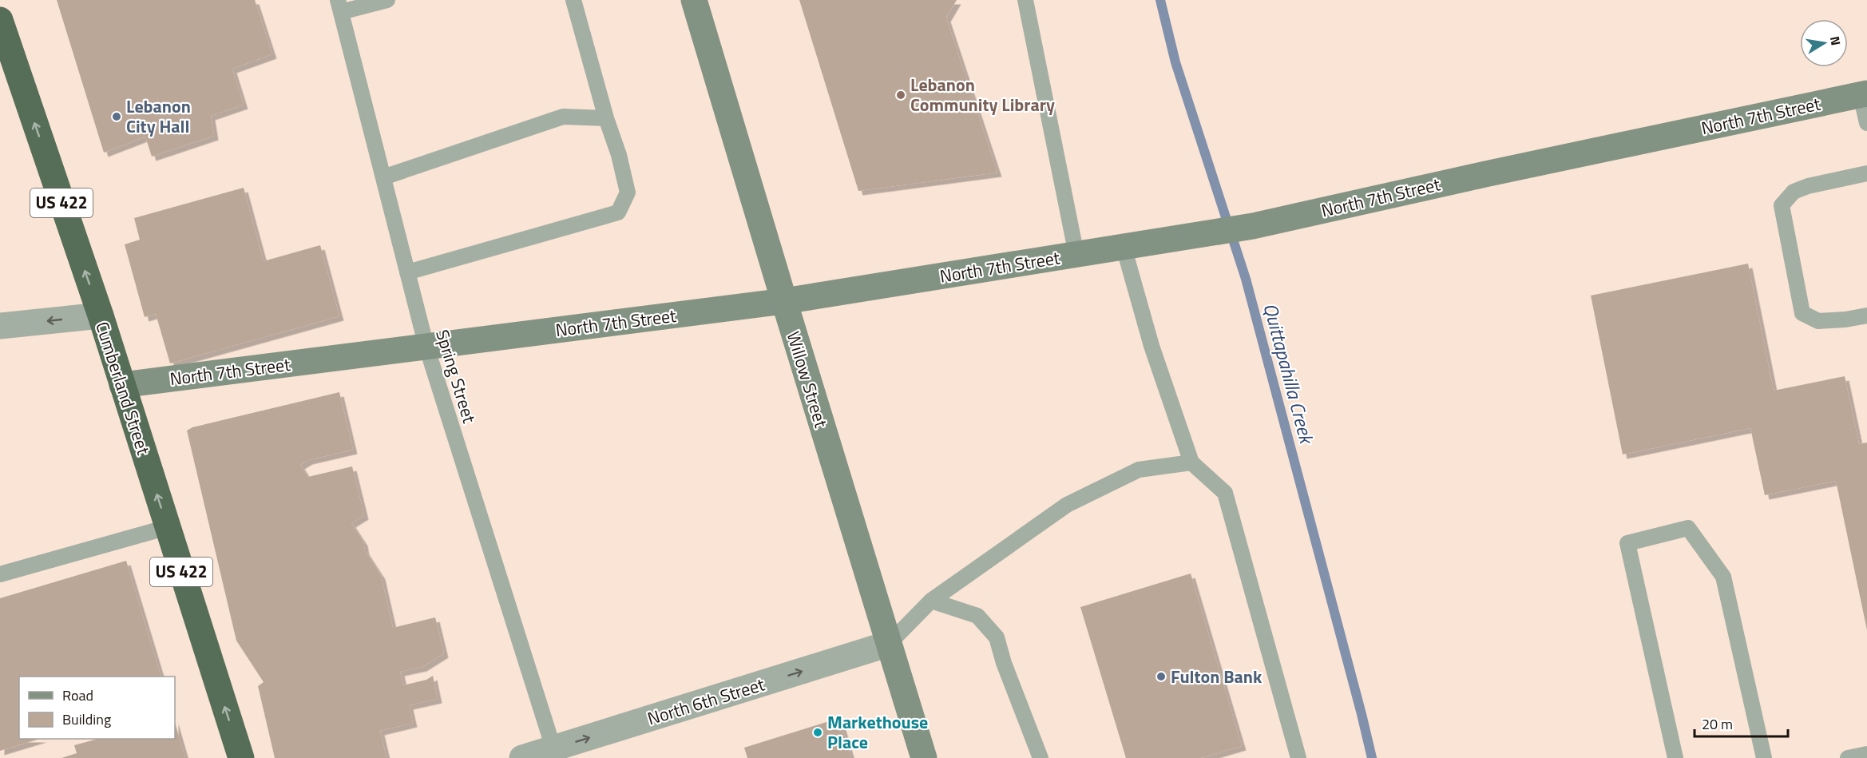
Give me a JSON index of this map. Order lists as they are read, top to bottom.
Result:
{
  "streets": {
    "highway": ["US 422", "Cumberland Street"],
    "street": ["North 7th Street", "Willow Street", "North 6th Street"],
    "lane": ["Spring Street"]
  },
  "crossings": [
    ["North 7th Street", "Spring Street"],
    ["North 7th Street", "Willow Street"],
    ["North 7th Street", "Cumberland Street"],
    ["Spring Street", "North 6th Street"],
    ["Willow Street", "North 6th Street"]
  ],
  "one_way": ["Cumberland Street", "North 6th Street"],
  "water": ["Quittapahilla Creek"],
  "places": [
    "Lebanon Community Library",
    "Lebanon City Hall",
    "Fulton Bank",
    "Markethouse Place"
  ],
  "legend": ["Road", "Building"],
  "scale_bar": "20 m",
  "north": "right"
}
